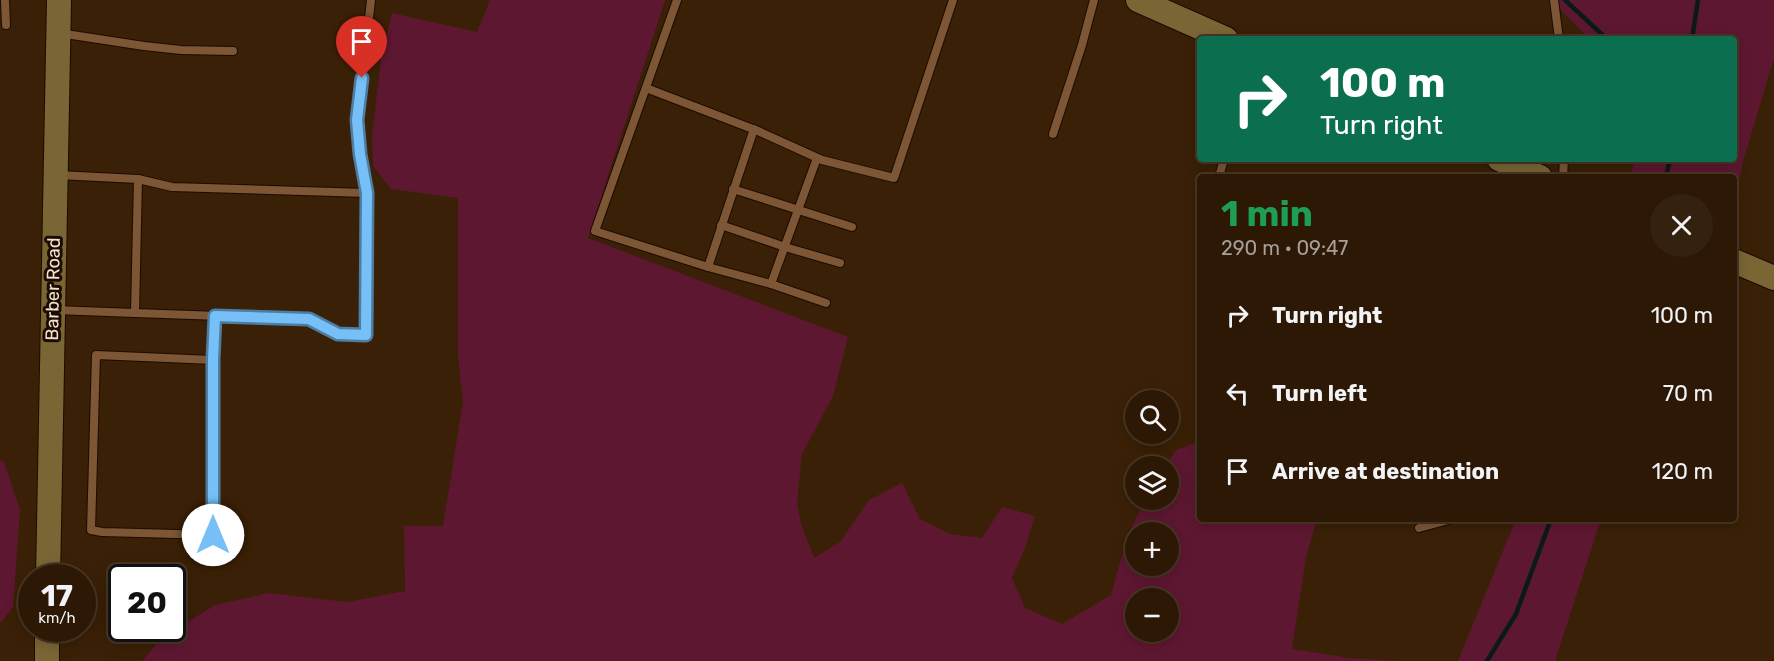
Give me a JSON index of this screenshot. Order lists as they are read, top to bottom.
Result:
{
  "streets": {
    "main road": ["Barber Road"]
  },
  "page": {
    "turn": ["100 m", "Turn right"],
    "heading": ["1 min", "290 m · 09:47"],
    "list": [
      {
        "name": "Turn right",
        "value": "100 m"
      },
      {
        "name": "Turn left",
        "value": "70 m"
      },
      {
        "name": "Arrive at destination",
        "value": "120 m"
      }
    ],
    "map_buttons": ["+", "−"],
    "speed": "17 km/h",
    "limit": "20"
  }
}
